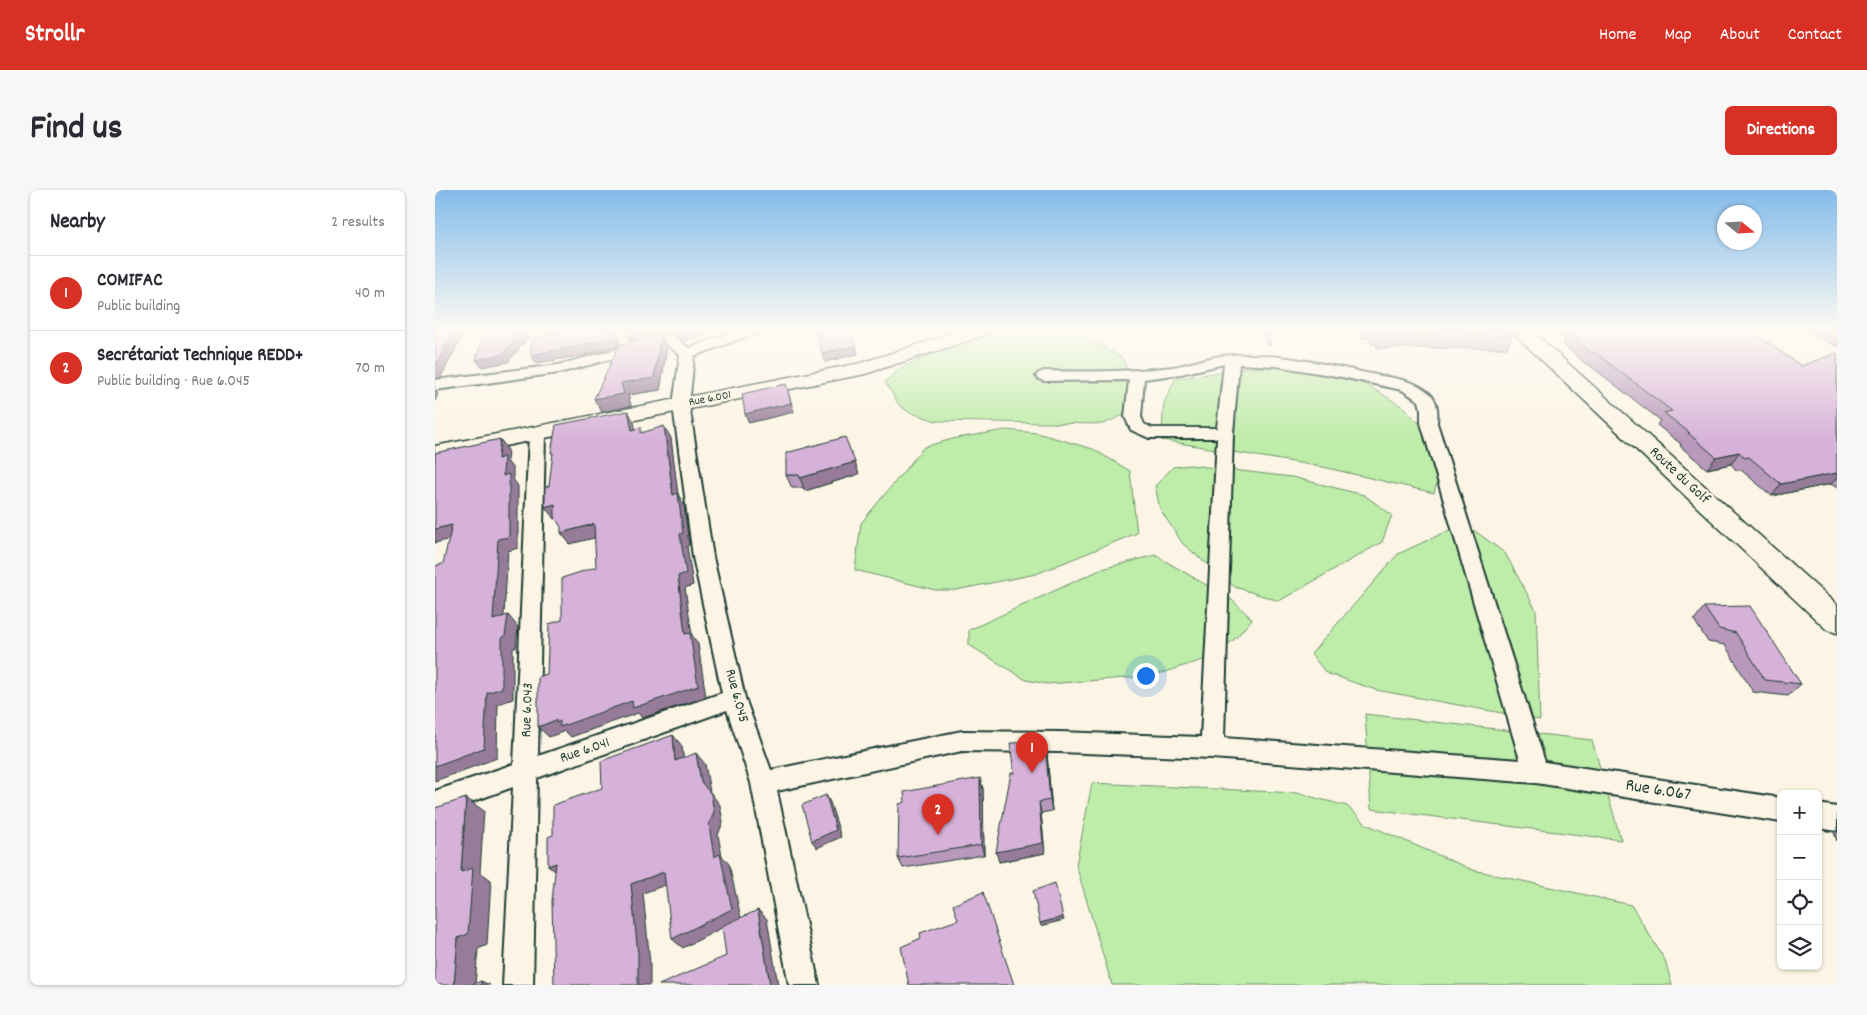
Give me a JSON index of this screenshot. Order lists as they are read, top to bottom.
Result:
{
  "streets": {
    "street": [
      "Rue 6.001",
      "Route du Golf",
      "Rue 6.045",
      "Rue 6.043",
      "Rue 6.041",
      "Rue 6.067"
    ]
  },
  "crossings": [
    ["Rue 6.001", "Rue 6.045"],
    ["Rue 6.001", "Rue 6.043"],
    ["Rue 6.045", "Rue 6.041"],
    ["Rue 6.045", "Rue 6.067"],
    ["Rue 6.043", "Rue 6.041"]
  ],
  "north": "right",
  "page": {
    "header": "Strollr",
    "nav": [
      "Home",
      "Map",
      "About",
      "Contact"
    ],
    "title": "Find us",
    "buttons": "Directions",
    "heading": ["Nearby", "2 results"],
    "list": [
      {
        "mark": "1",
        "name": "COMIFAC",
        "note": "Public building",
        "value": "40 m"
      },
      {
        "mark": "2",
        "name": "Secrétariat Technique REDD+",
        "note": "Public building · Rue 6.045",
        "value": "70 m"
      }
    ],
    "pins": ["1", "2"],
    "map_buttons": ["+", "−"]
  }
}
